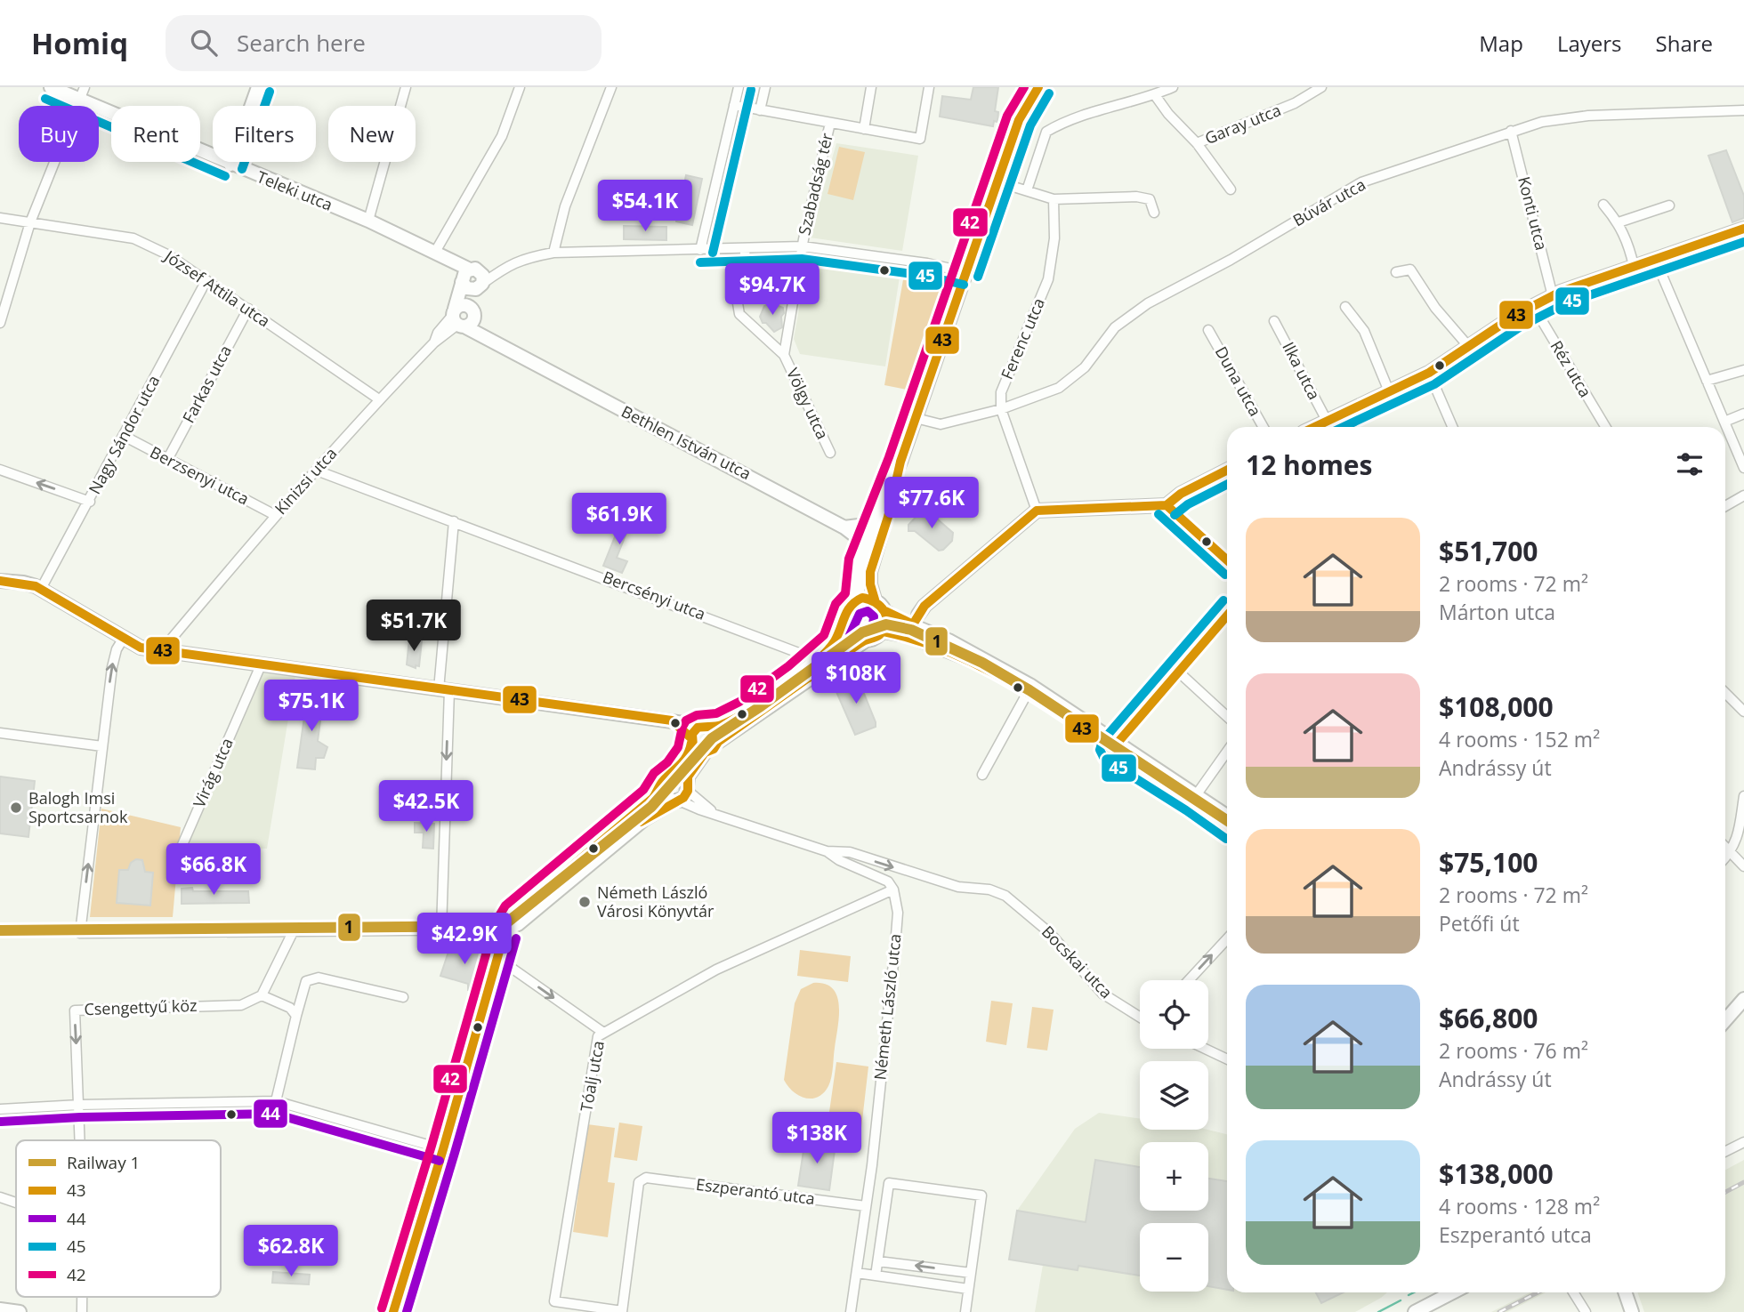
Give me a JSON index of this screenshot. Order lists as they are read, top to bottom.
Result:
{
  "streets": {
    "street": [
      "Garay utca",
      "Szabadság tér",
      "Teleki utca",
      "Búvár utca",
      "Konti utca",
      "József Attila utca",
      "Ferenc utca",
      "Réz utca",
      "Ilka utca",
      "Duna utca",
      "Farkas utca",
      "Völgy utca",
      "Nagy Sándor utca",
      "Bethlen István utca",
      "Berzsenyi utca",
      "Kinizsi utca",
      "Bercsényi utca",
      "Virág utca",
      "Bocskai utca",
      "Németh László utca",
      "Csengettyű köz",
      "Tóalj utca",
      "Eszperantó utca"
    ]
  },
  "crossings": [
    ["Szabadság tér", "Völgy utca"],
    ["Búvár utca", "Konti utca"],
    ["Búvár utca", "Ferenc utca"],
    ["József Attila utca", "Farkas utca"],
    ["József Attila utca", "Nagy Sándor utca"],
    ["József Attila utca", "Kinizsi utca"],
    ["Farkas utca", "Berzsenyi utca"],
    ["Nagy Sándor utca", "Berzsenyi utca"],
    ["Bethlen István utca", "Kinizsi utca"],
    ["Berzsenyi utca", "Kinizsi utca"],
    ["Kinizsi utca", "Bercsényi utca"],
    ["Bocskai utca", "Németh László utca"],
    ["Bocskai utca", "Tóalj utca"],
    ["Németh László utca", "Tóalj utca"],
    ["Németh László utca", "Eszperantó utca"],
    ["Tóalj utca", "Eszperantó utca"]
  ],
  "one_way": ["Bocskai utca"],
  "places": ["Balogh Imsi Sportcsarnok", "Németh László Városi Könyvtár"],
  "lines": [
    "transit line 43",
    "transit line 42",
    "transit line 45",
    "transit line 44",
    "rail line 1"
  ],
  "legend": [
    "Railway 1",
    "43",
    "44",
    "45",
    "42"
  ],
  "page": {
    "header": "Homiq",
    "search": "Search here",
    "nav": ["Map", "Layers", "Share"],
    "chip": [
      "Buy",
      "Rent",
      "Filters",
      "New"
    ],
    "price": [
      "$54.1K",
      "$94.7K",
      "$77.6K",
      "$61.9K",
      "$51.7K",
      "$108K",
      "$75.1K",
      "$42.5K",
      "$66.8K",
      "$42.9K",
      "$138K",
      "$62.8K"
    ],
    "heading": "12 homes",
    "list": [
      {
        "name": "$51,700",
        "note": "2 rooms · 72 m² · Márton utca"
      },
      {
        "name": "$108,000",
        "note": "4 rooms · 152 m² · Andrássy út"
      },
      {
        "name": "$75,100",
        "note": "2 rooms · 72 m² · Petőfi út"
      },
      {
        "name": "$66,800",
        "note": "2 rooms · 76 m² · Andrássy út"
      },
      {
        "name": "$138,000",
        "note": "4 rooms · 128 m² · Eszperantó utca"
      }
    ],
    "map_buttons": ["+", "−"]
  }
}
